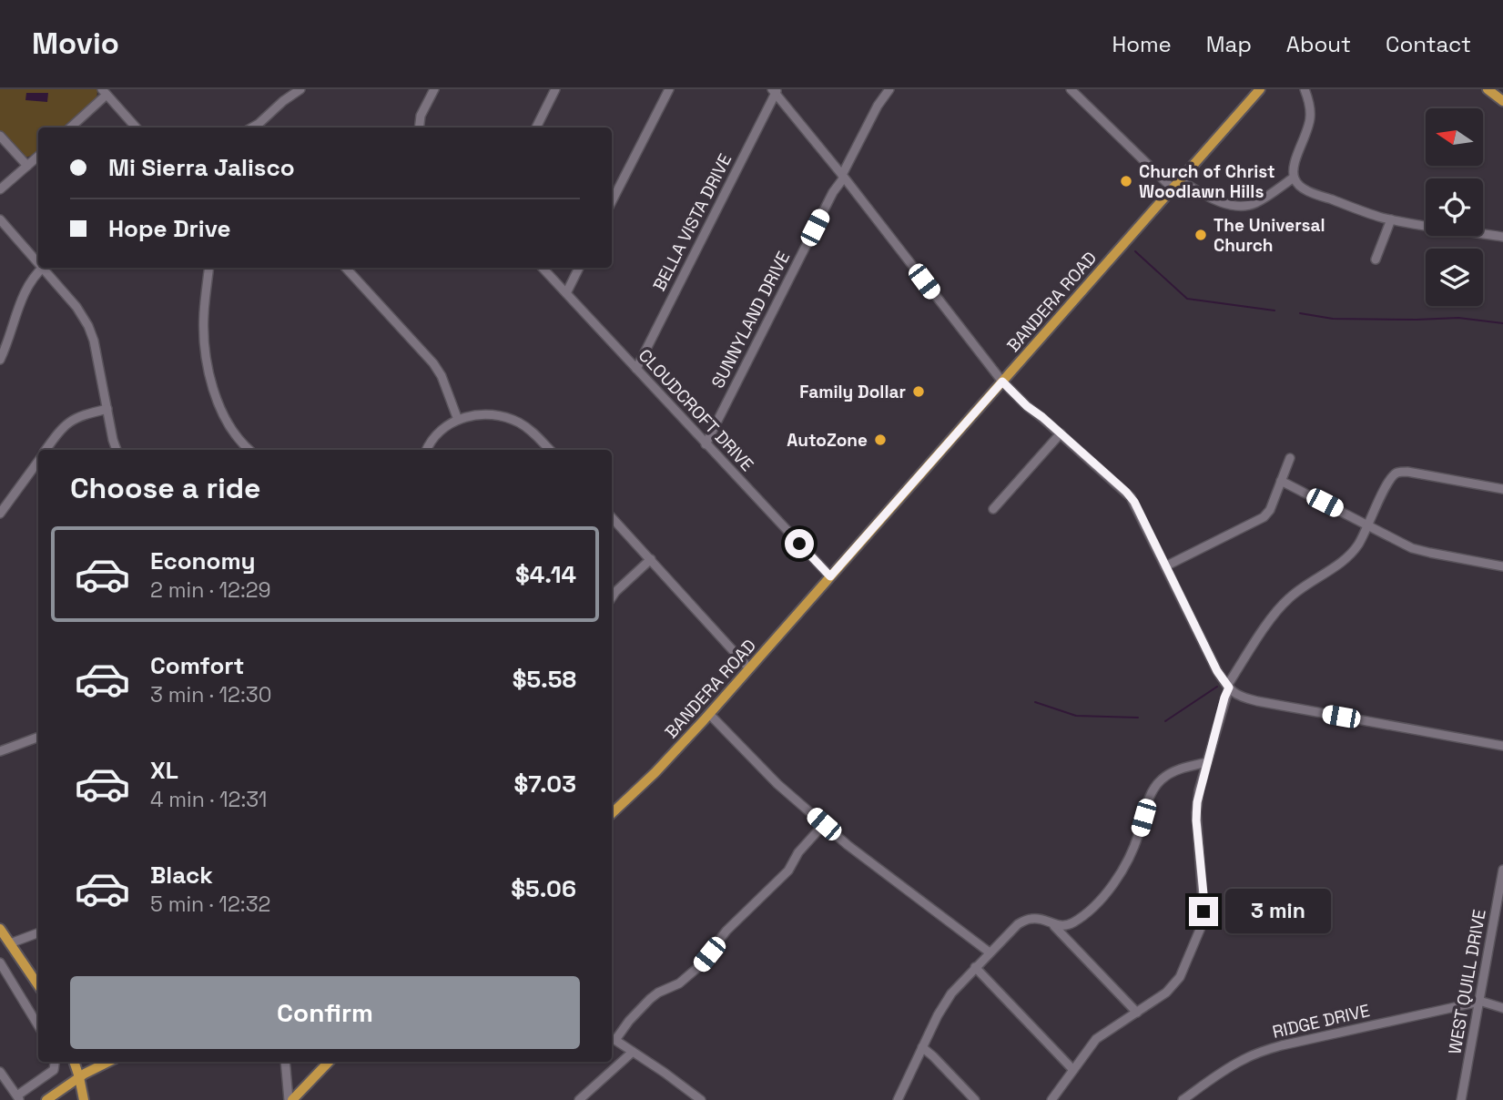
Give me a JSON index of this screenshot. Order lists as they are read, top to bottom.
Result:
{
  "streets": {
    "main road": ["BANDERA ROAD"],
    "street": [
      "BELLA VISTA DRIVE",
      "SUNNYLAND DRIVE",
      "CLOUDCROFT DRIVE",
      "WEST QUILL DRIVE",
      "RIDGE DRIVE"
    ]
  },
  "crossings": [
    ["BELLA VISTA DRIVE", "CLOUDCROFT DRIVE"],
    ["BANDERA ROAD", "CLOUDCROFT DRIVE"],
    ["SUNNYLAND DRIVE", "CLOUDCROFT DRIVE"],
    ["WEST QUILL DRIVE", "RIDGE DRIVE"]
  ],
  "places": [
    "Church of Christ Woodlawn Hills",
    "The Universal Church",
    "Family Dollar",
    "AutoZone"
  ],
  "north": "left",
  "page": {
    "header": "Movio",
    "nav": [
      "Home",
      "Map",
      "About",
      "Contact"
    ],
    "banner": ["Mi Sierra Jalisco", "Hope Drive"],
    "heading": "Choose a ride",
    "list": [
      {
        "name": "Economy",
        "note": "2 min · 12:29",
        "value": "$4.14"
      },
      {
        "name": "Comfort",
        "note": "3 min · 12:30",
        "value": "$5.58"
      },
      {
        "name": "XL",
        "note": "4 min · 12:31",
        "value": "$7.03"
      },
      {
        "name": "Black",
        "note": "5 min · 12:32",
        "value": "$5.06"
      }
    ],
    "bubble": "3 min",
    "buttons": "Confirm"
  }
}
